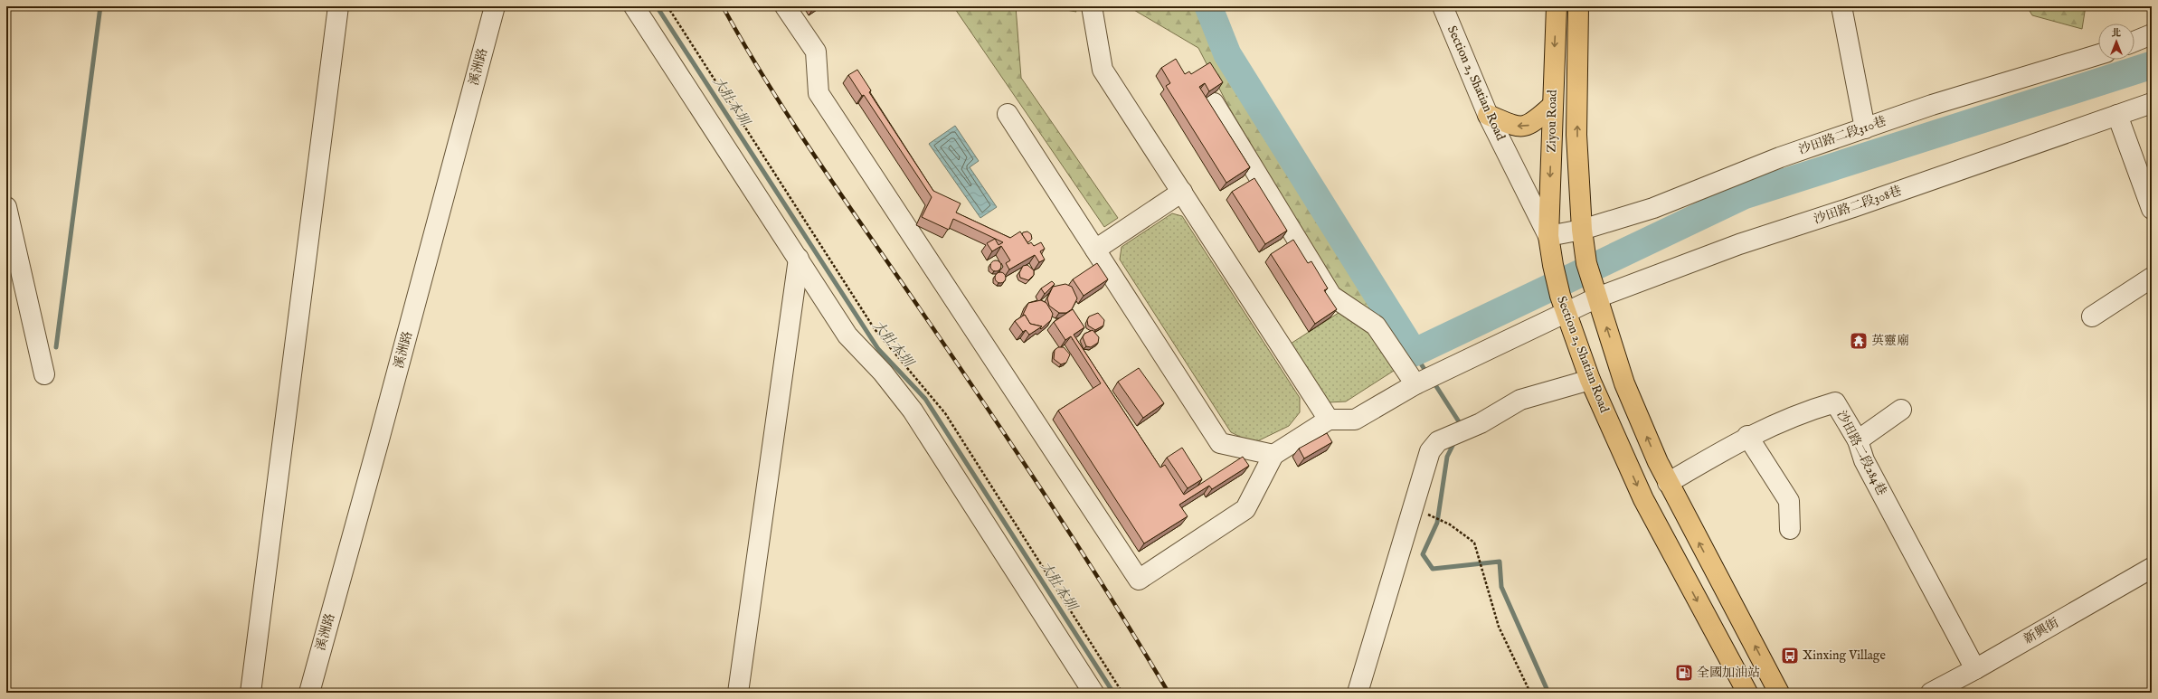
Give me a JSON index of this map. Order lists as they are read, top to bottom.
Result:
{
  "streets": {
    "main road": ["Section 2, Shatian Road", "Ziyou Road"],
    "street": [
      "溪洲路",
      "沙田路二段310巷",
      "沙田路二段308巷",
      "沙田路二段284巷",
      "新興街"
    ]
  },
  "crossings": [
    ["Section 2, Shatian Road", "Ziyou Road"],
    ["Section 2, Shatian Road", "沙田路二段310巷"],
    ["Section 2, Shatian Road", "沙田路二段308巷"],
    ["Ziyou Road", "沙田路二段310巷"],
    ["沙田路二段284巷", "新興街"]
  ],
  "water": ["大肚本圳"],
  "places": {
    "temple": ["英靈廟"],
    "bus stop": ["Xinxing Village"],
    "fuel station": ["全國加油站"]
  },
  "north": "top"
}
